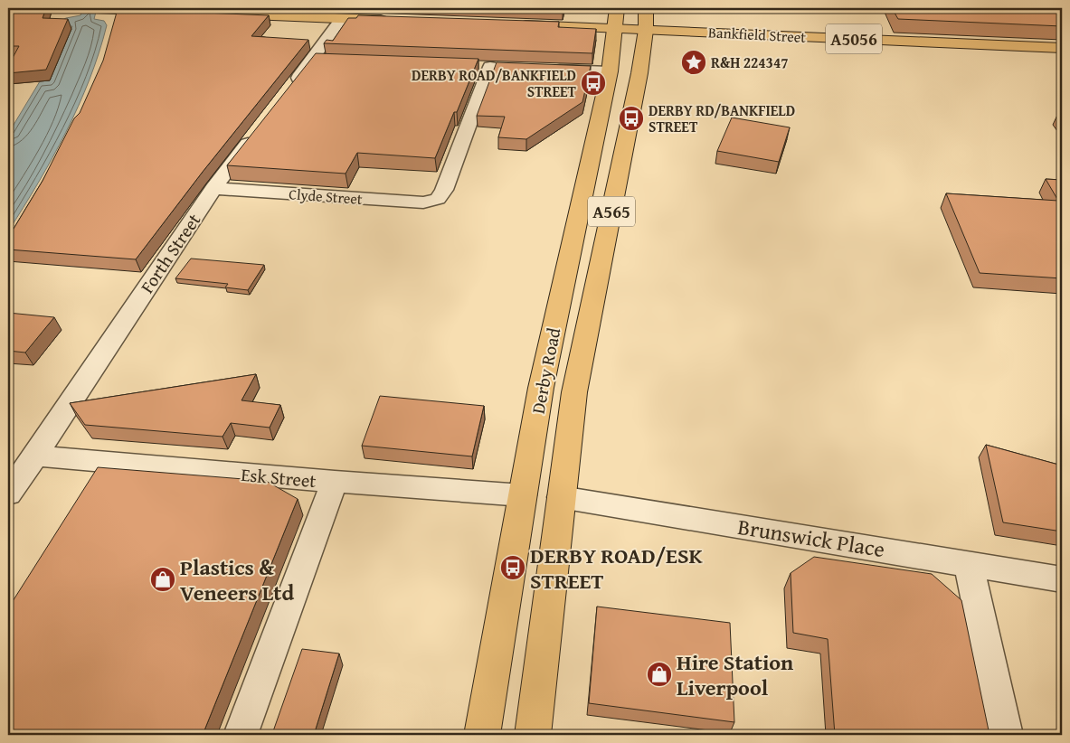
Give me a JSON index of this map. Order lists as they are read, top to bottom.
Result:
{
  "streets": {
    "main road": [
      "Bankfield Street",
      "A5056",
      "A565",
      "Derby Road"
    ],
    "street": [
      "Clyde Street",
      "Forth Street",
      "Esk Street",
      "Brunswick Place"
    ]
  },
  "crossings": [
    ["Bankfield Street", "A5056"],
    ["Bankfield Street", "Derby Road"],
    ["A5056", "Derby Road"],
    ["Clyde Street", "Forth Street"],
    ["Forth Street", "Esk Street"],
    ["Derby Road", "Esk Street"],
    ["Derby Road", "Brunswick Place"]
  ],
  "places": {
    "place": ["R&H 224347"],
    "bus stop": ["DERBY ROAD/BANKFIELD STREET", "DERBY RD/BANKFIELD STREET", "DERBY ROAD/ESK STREET"],
    "shop": ["Plastics & Veneers Ltd", "Hire Station Liverpool"]
  }
}
